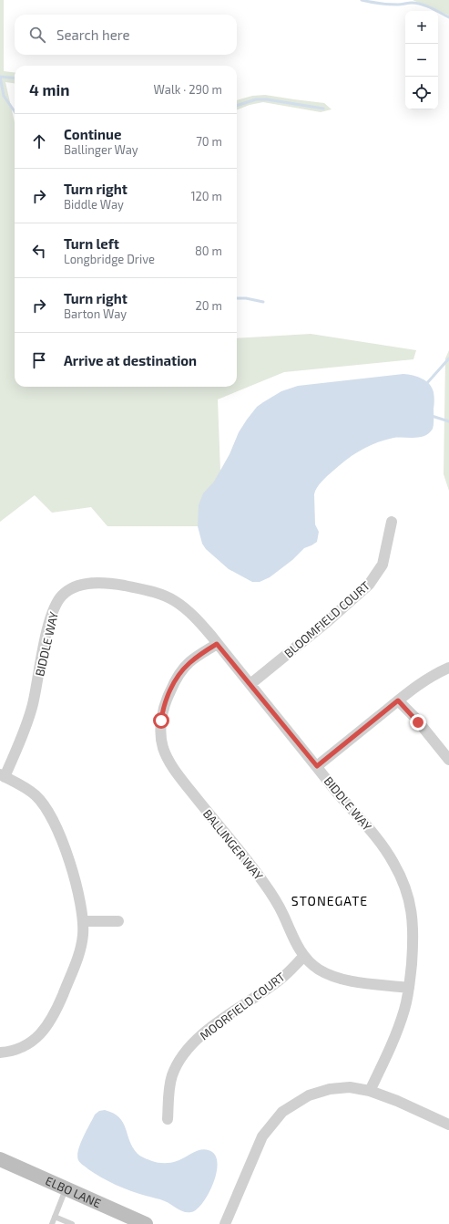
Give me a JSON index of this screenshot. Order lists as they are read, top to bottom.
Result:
{
  "streets": {
    "street": [
      "BLOOMFIELD COURT",
      "BIDDLE WAY",
      "BALLINGER WAY",
      "MOORFIELD COURT",
      "ELBO LANE"
    ]
  },
  "crossings": [
    ["BLOOMFIELD COURT", "BIDDLE WAY"],
    ["BIDDLE WAY", "BALLINGER WAY"],
    ["BALLINGER WAY", "MOORFIELD COURT"]
  ],
  "districts": ["STONEGATE"],
  "page": {
    "map_buttons": ["+", "−"],
    "search": "Search here",
    "heading": ["4 min", "Walk · 290 m"],
    "list": [
      ["Continue", "Ballinger Way", "70 m"],
      ["Turn right", "Biddle Way", "120 m"],
      ["Turn left", "Longbridge Drive", "80 m"],
      ["Turn right", "Barton Way", "20 m"],
      "Arrive at destination"
    ]
  }
}
